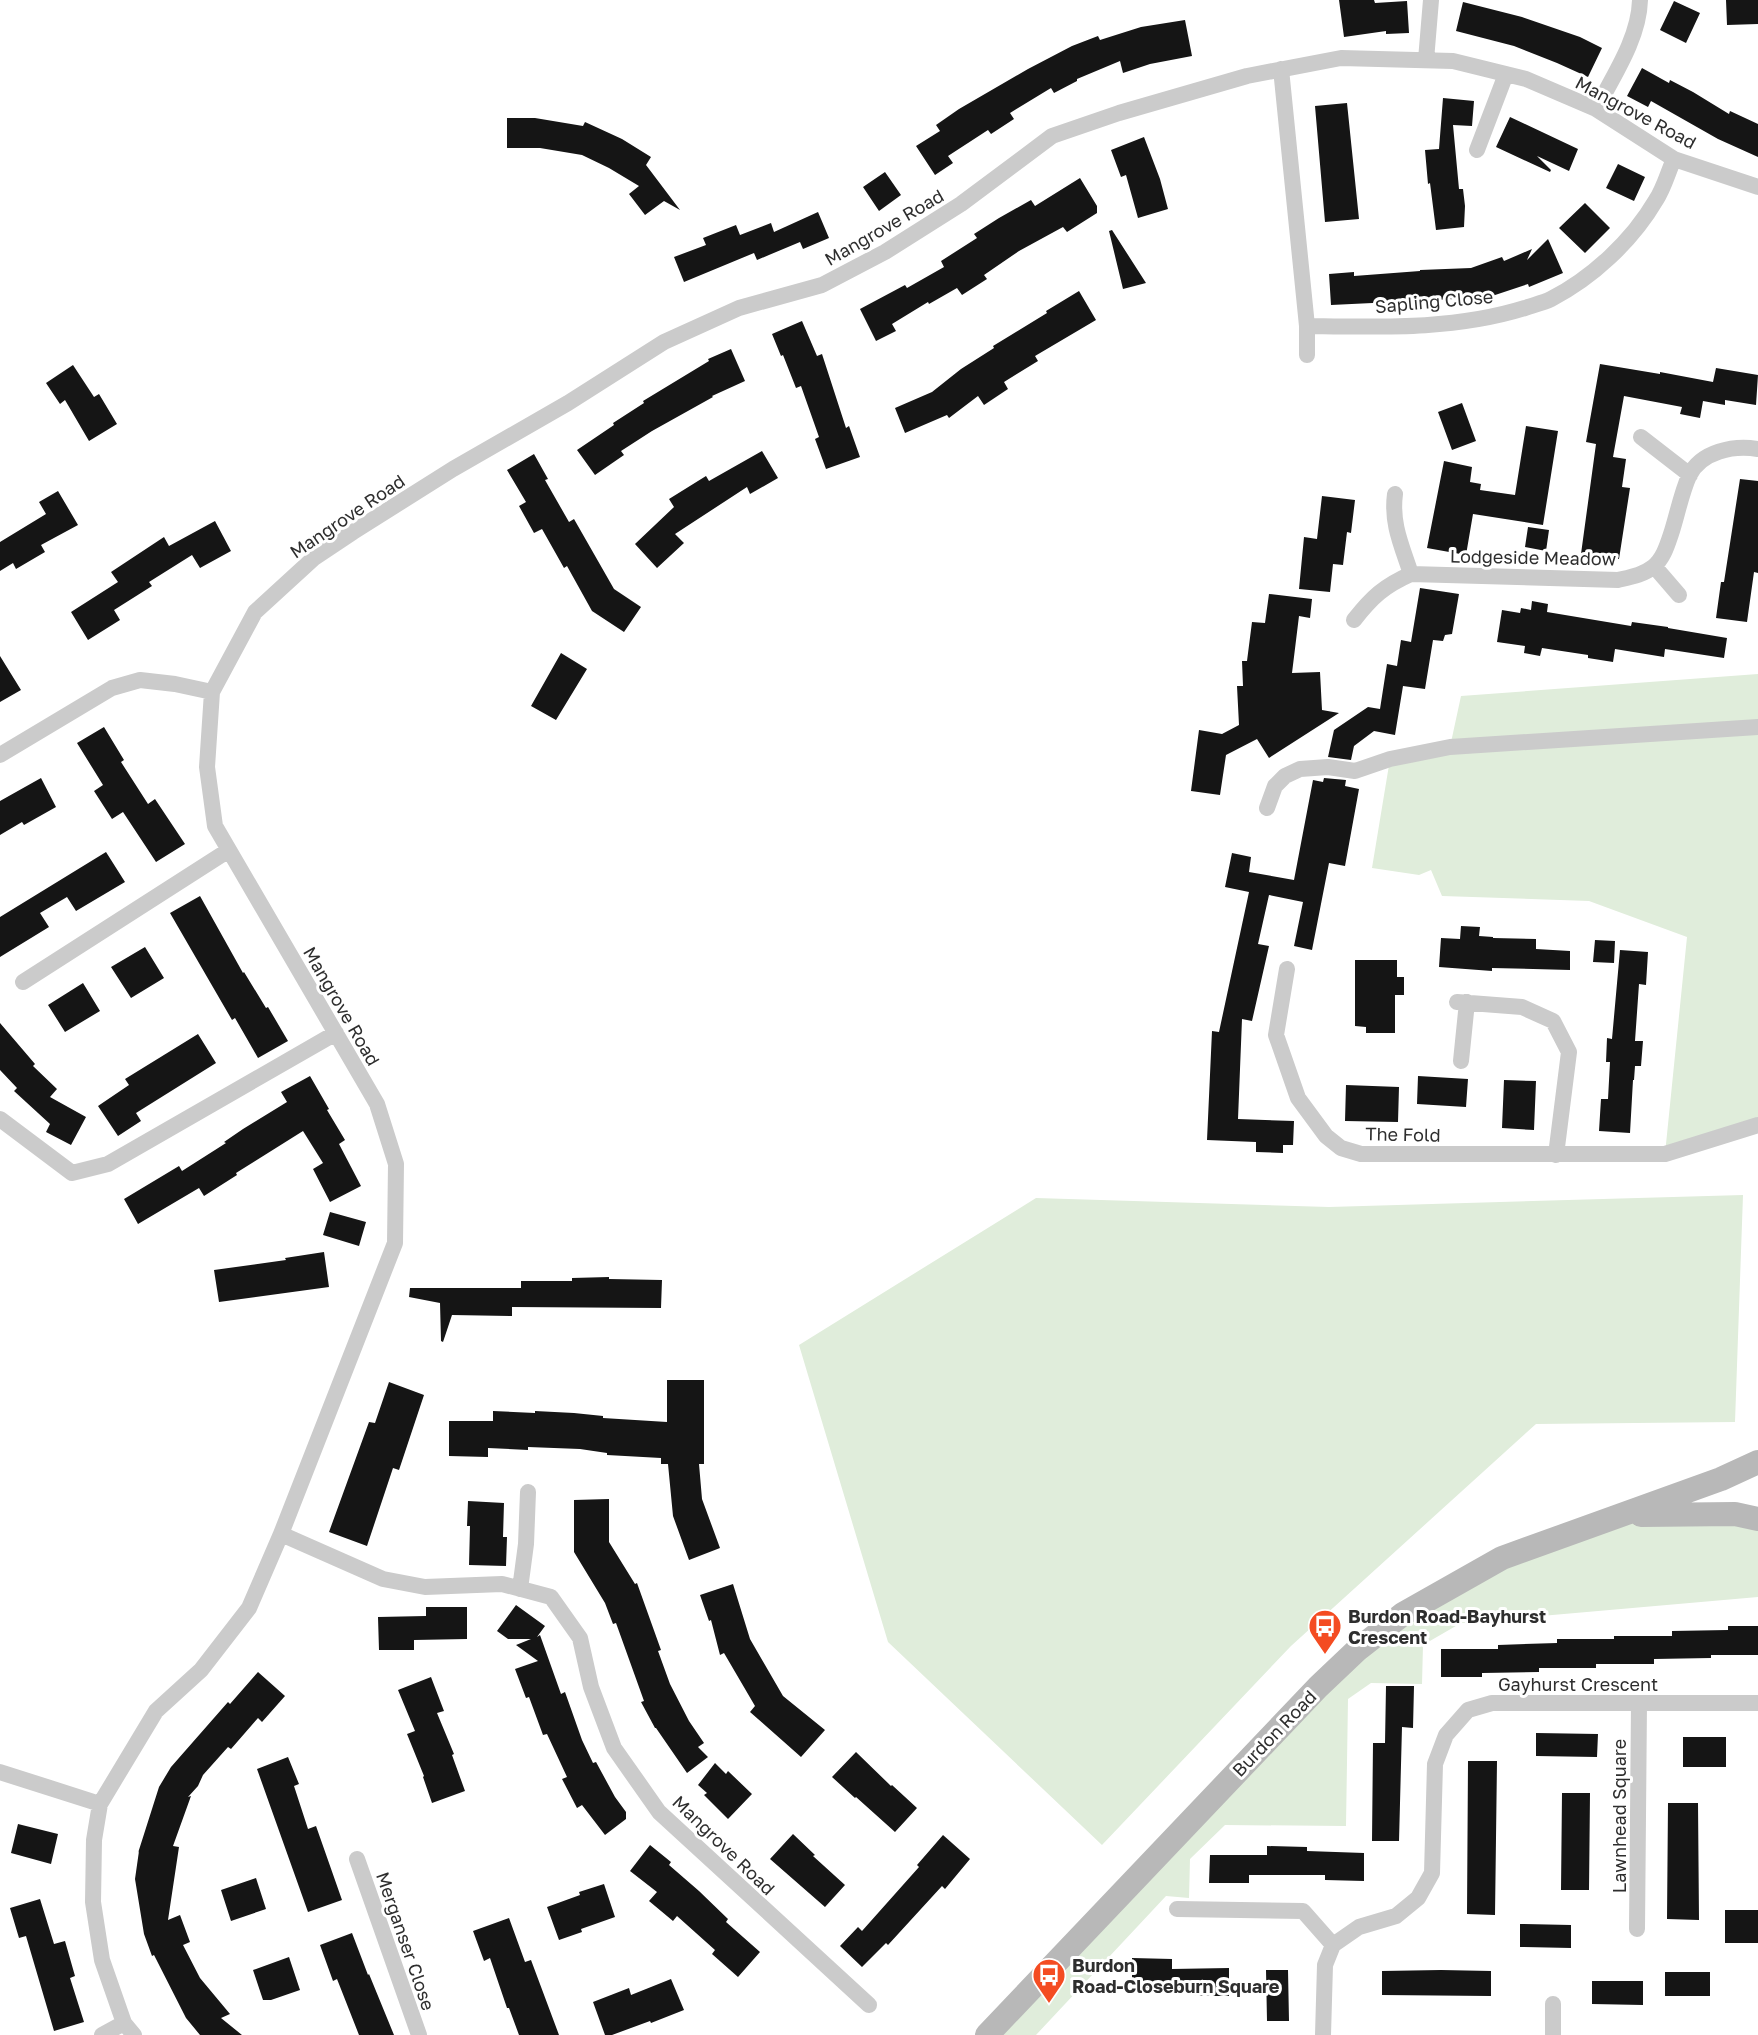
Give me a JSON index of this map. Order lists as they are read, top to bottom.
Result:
{
  "streets": {
    "main road": ["Burdon Road"],
    "street": [
      "Mangrove Road",
      "Sapling Close",
      "Lodgeside Meadow",
      "The Fold",
      "Gayhurst Crescent",
      "Lawnhead Square",
      "Merganser Close"
    ]
  },
  "crossings": [
    ["Mangrove Road", "Sapling Close"],
    ["Gayhurst Crescent", "Lawnhead Square"]
  ],
  "places": {
    "bus stop": ["Burdon Road-Bayhurst Crescent", "Burdon Road-Closeburn Square"]
  }
}
